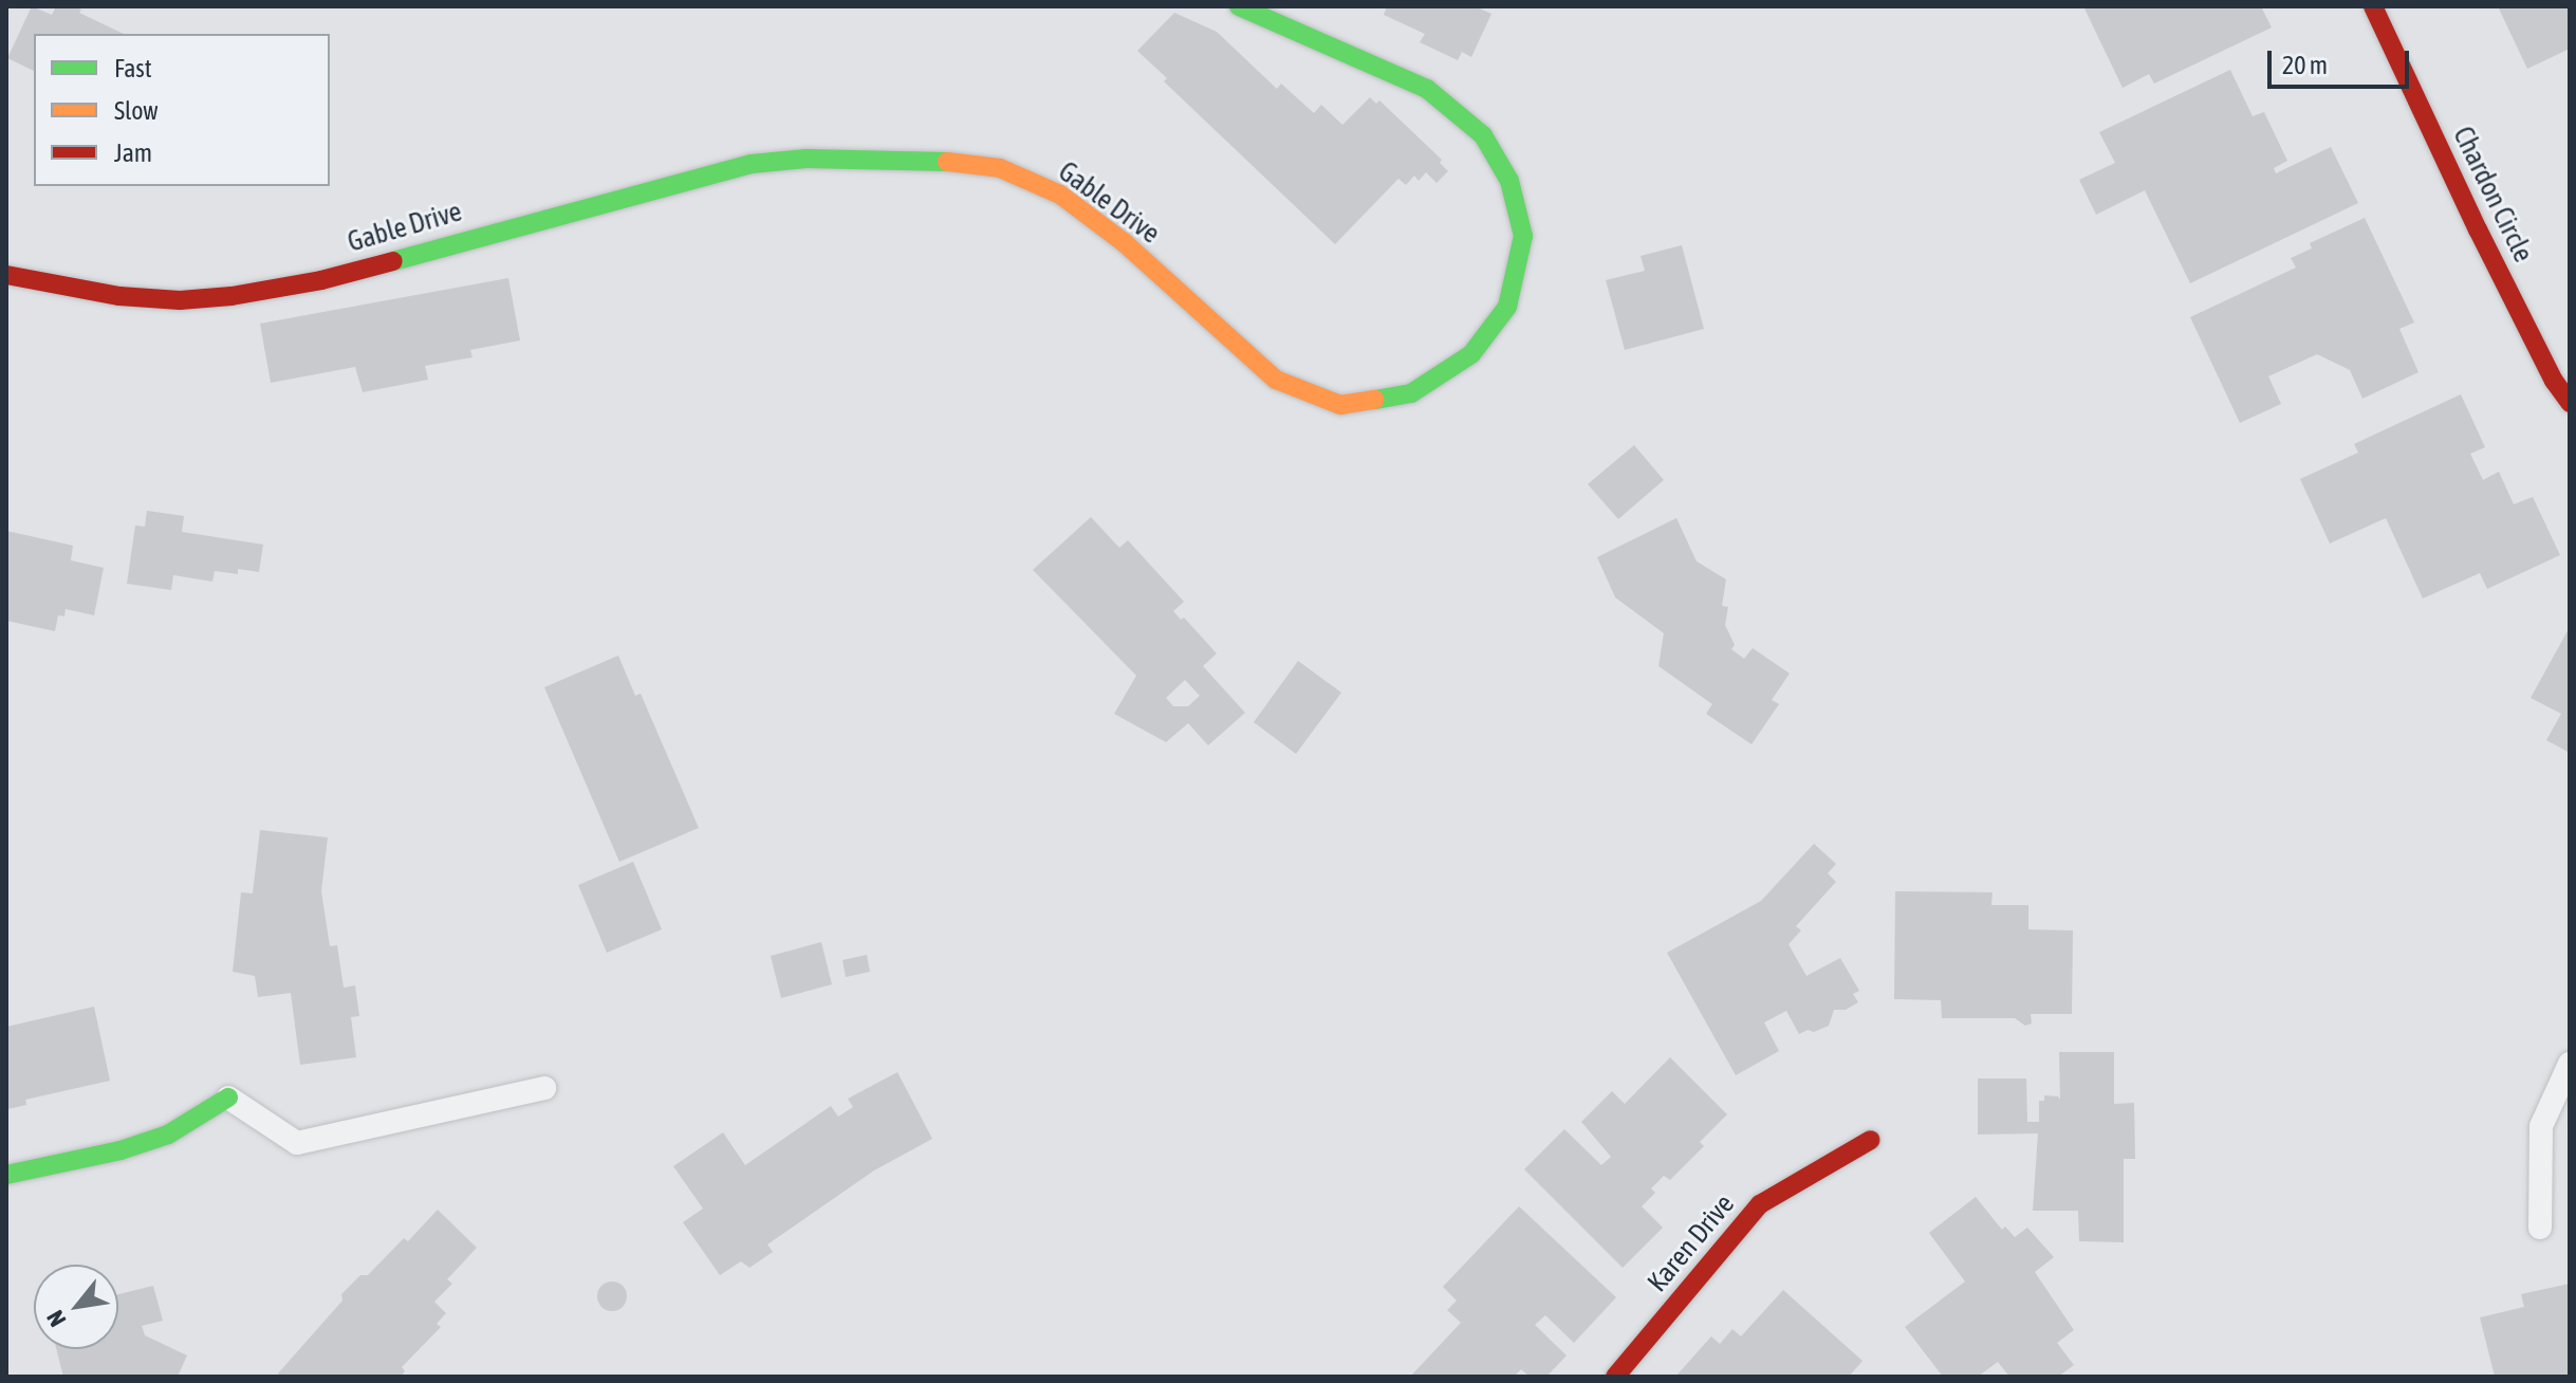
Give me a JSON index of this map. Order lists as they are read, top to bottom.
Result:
{
  "streets": {
    "street": ["Chardon Circle", "Gable Drive", "Karen Drive"]
  },
  "legend": ["Fast", "Slow", "Jam"],
  "scale_bar": "20 m",
  "north": "bottom left"
}
